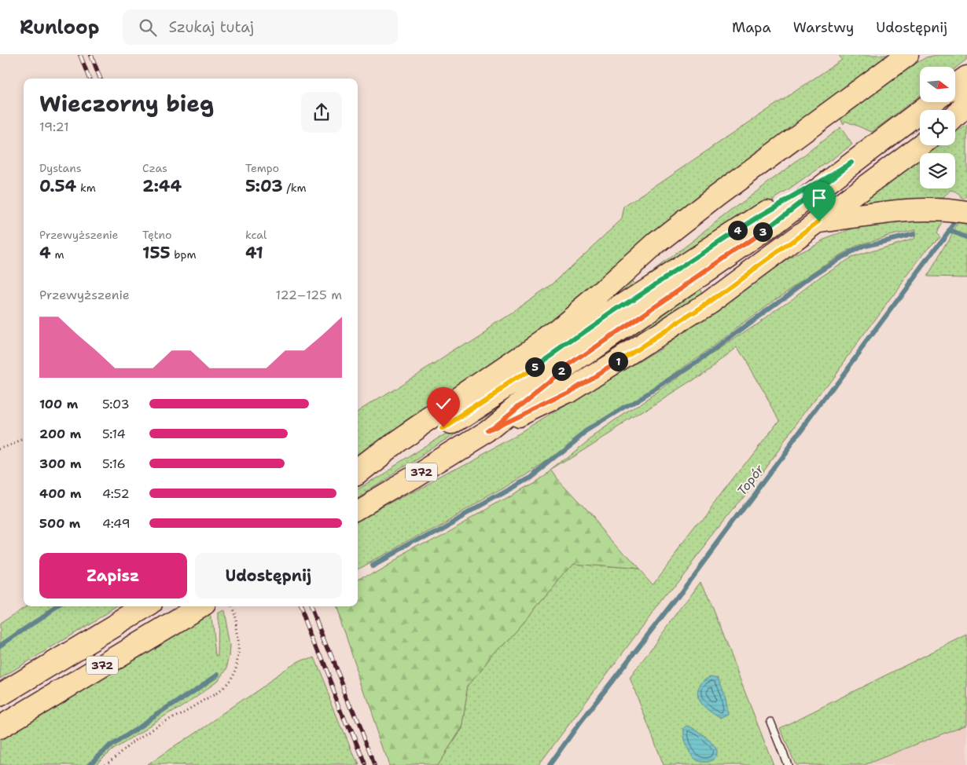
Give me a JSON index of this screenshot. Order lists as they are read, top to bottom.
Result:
{
  "streets": {
    "main road": ["372"]
  },
  "water": ["Topór"],
  "north": "right",
  "page": {
    "header": "Runloop",
    "search": "Szukaj tutaj",
    "nav": ["Mapa", "Warstwy", "Udostępnij"],
    "heading": ["Wieczorny bieg", "19:21"],
    "stats": [
      ["Dystans", "0.54 km"],
      ["Czas", "2:44"],
      ["Tempo", "5:03 /km"],
      ["Przewyższenie", "4 m"],
      ["Tętno", "155 bpm"],
      ["kcal", "41"]
    ],
    "pins": [
      "4",
      "3",
      "1",
      "5",
      "2"
    ],
    "chart": ["Przewyższenie", "122–125 m"],
    "list": [
      {
        "name": "100 m",
        "note": "5:03"
      },
      {
        "name": "200 m",
        "note": "5:14"
      },
      {
        "name": "300 m",
        "note": "5:16"
      },
      {
        "name": "400 m",
        "note": "4:52"
      },
      {
        "name": "500 m",
        "note": "4:49"
      }
    ],
    "buttons": ["Zapisz", "Udostępnij"]
  }
}
